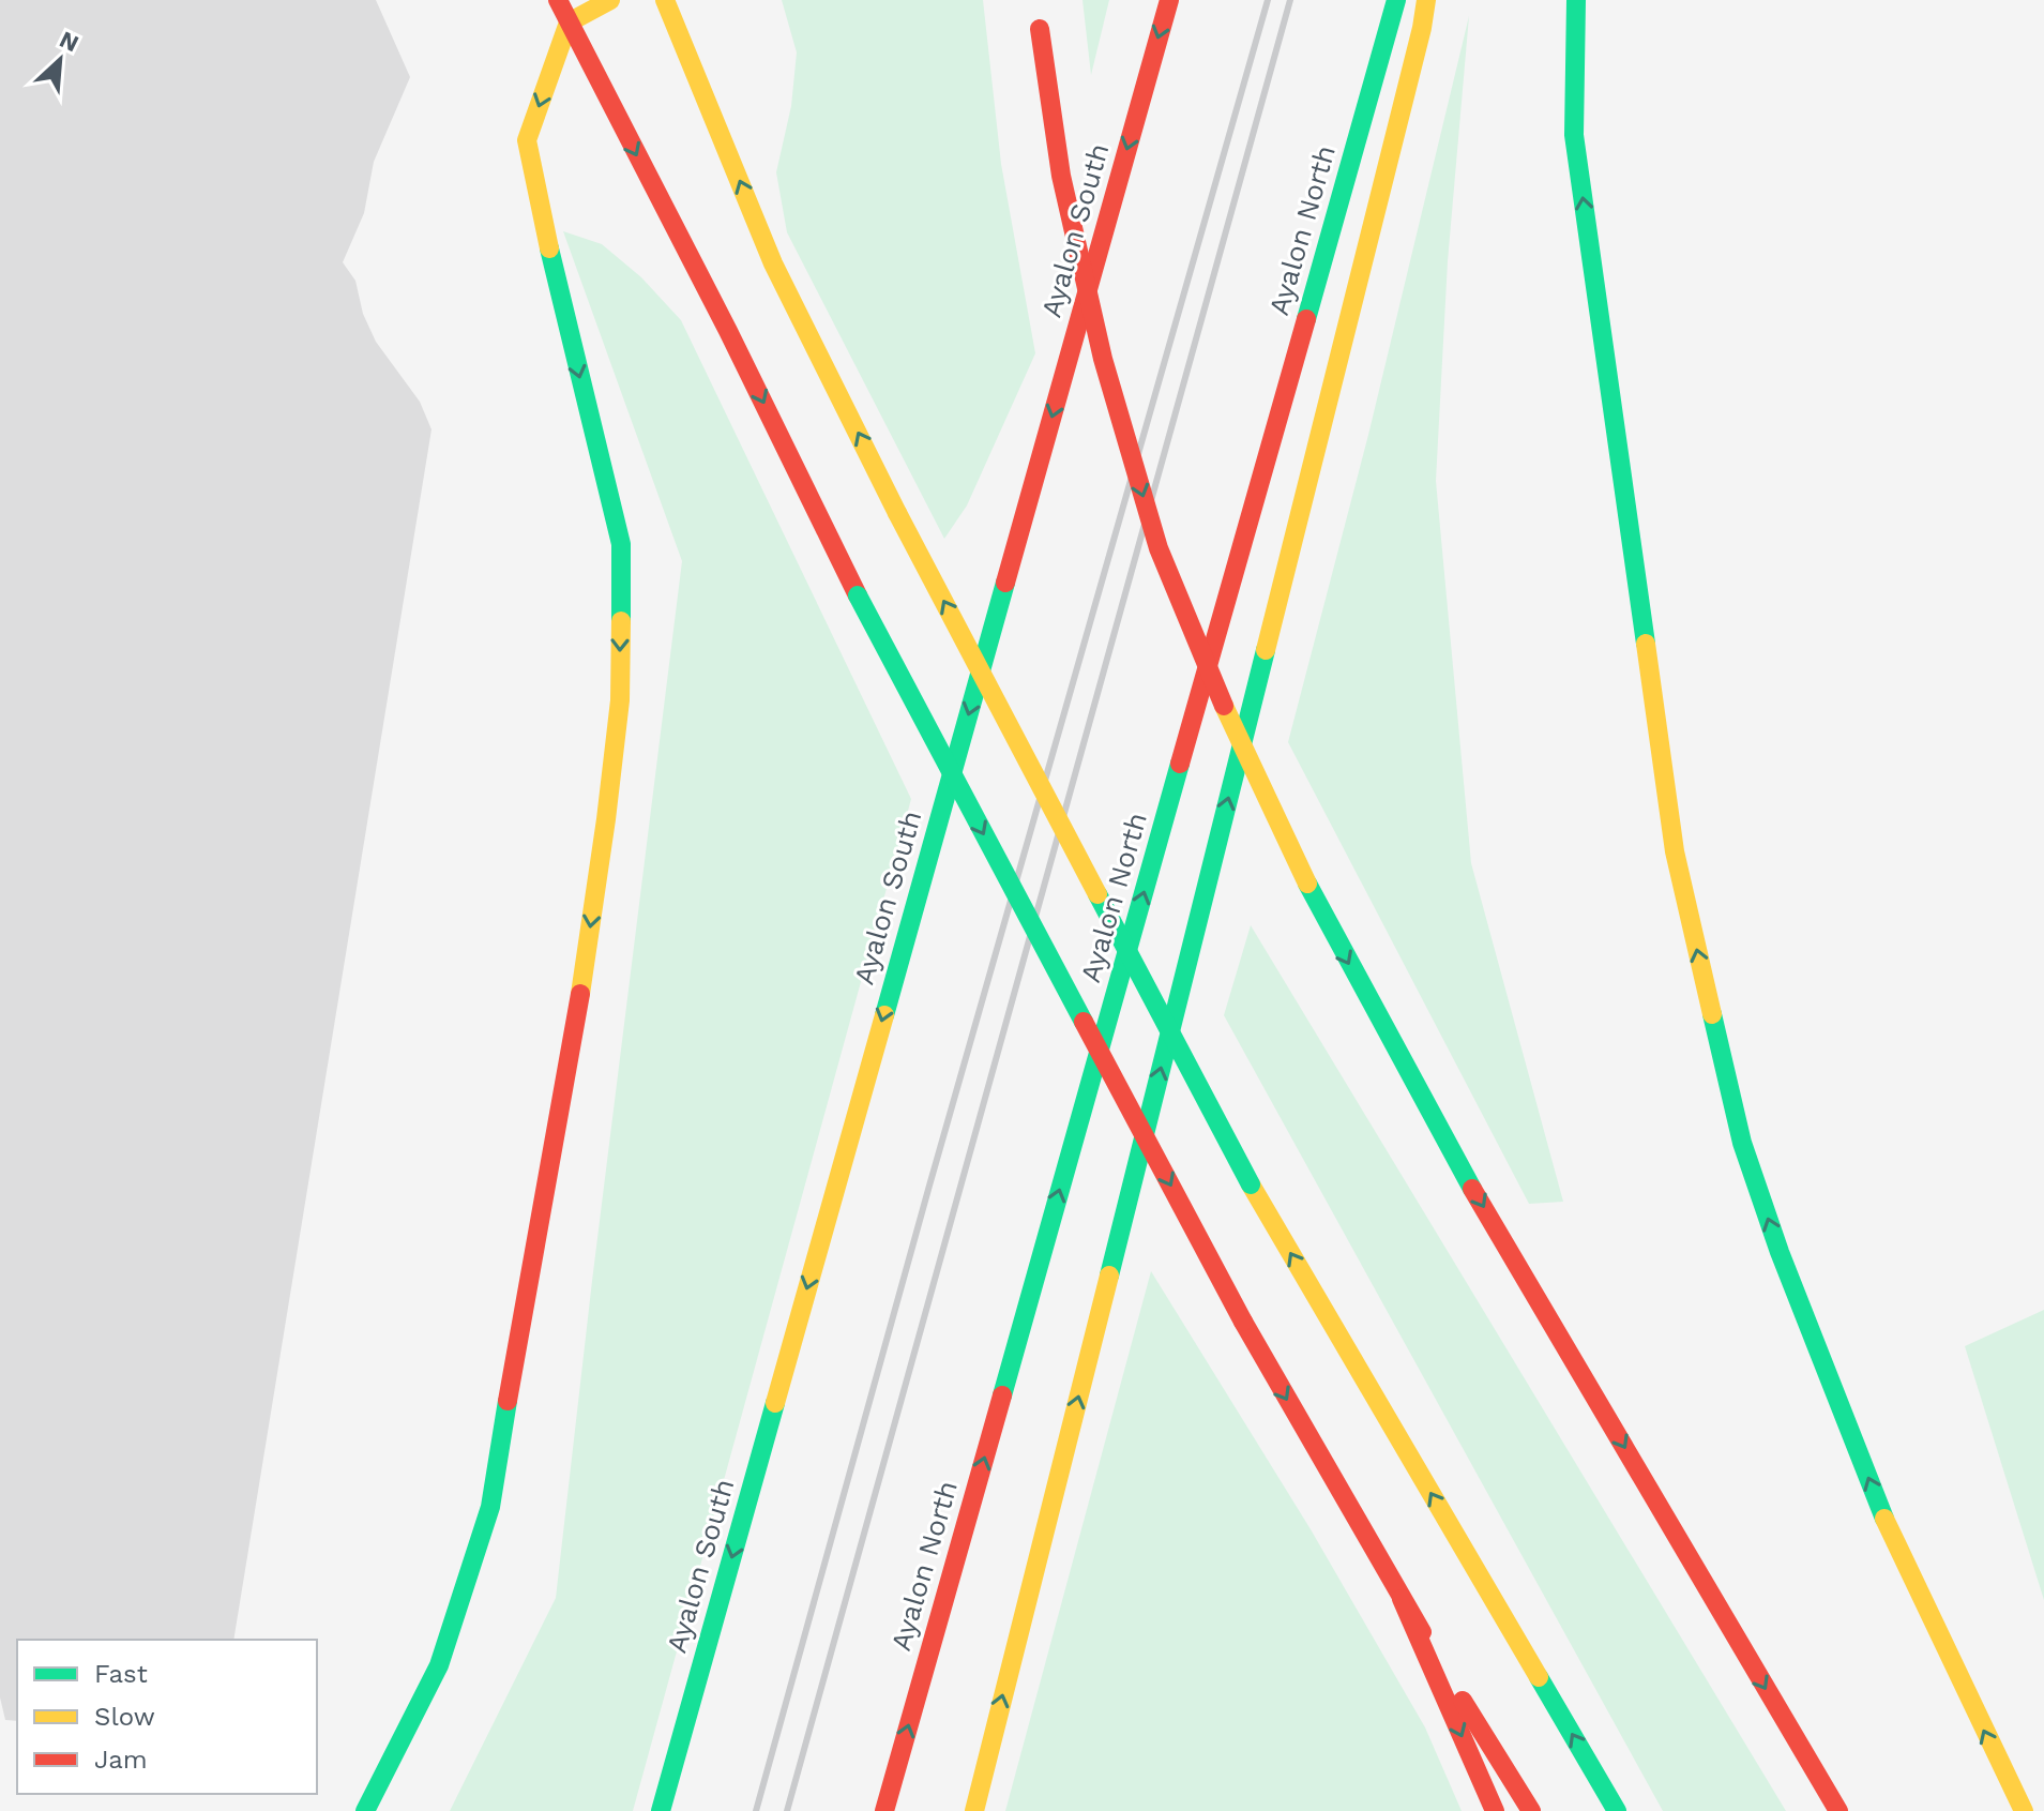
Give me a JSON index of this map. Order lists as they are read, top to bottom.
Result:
{
  "streets": {
    "main road": ["Ayalon South", "Ayalon North"]
  },
  "one_way": ["Ayalon South"],
  "legend": ["Fast", "Slow", "Jam"],
  "north": "top right"
}
